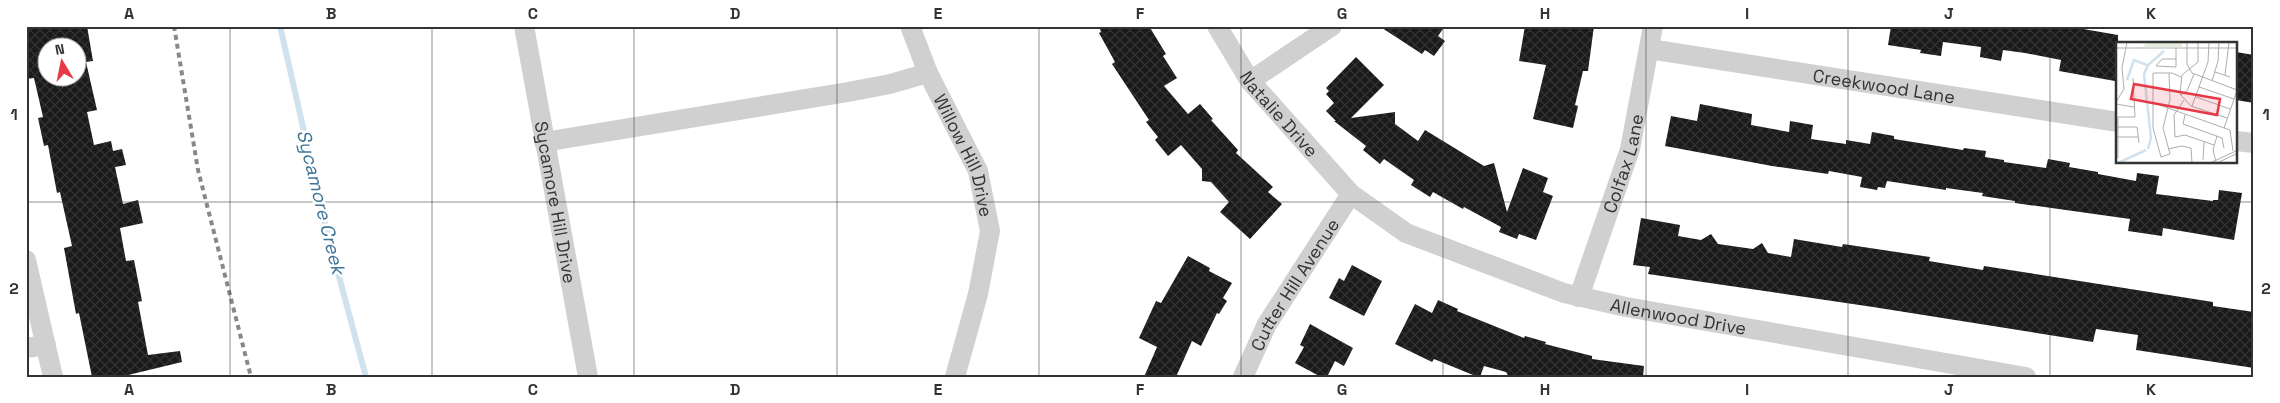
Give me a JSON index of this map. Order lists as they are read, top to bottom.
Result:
{
  "streets": {
    "street": [
      "Creekwood Lane",
      "Natalie Drive",
      "Willow Hill Drive",
      "Colfax Lane",
      "Sycamore Hill Drive",
      "Cutter Hill Avenue",
      "Allenwood Drive"
    ]
  },
  "crossings": [
    ["Creekwood Lane", "Colfax Lane"],
    ["Natalie Drive", "Cutter Hill Avenue"],
    ["Natalie Drive", "Allenwood Drive"],
    ["Colfax Lane", "Allenwood Drive"],
    ["Cutter Hill Avenue", "Allenwood Drive"]
  ],
  "water": ["Sycamore Creek"],
  "north": "top",
  "grid": {
    "columns": [
      "A",
      "B",
      "C",
      "D",
      "E",
      "F",
      "G",
      "H",
      "I",
      "J",
      "K"
    ],
    "rows": ["1", "2"]
  }
}
